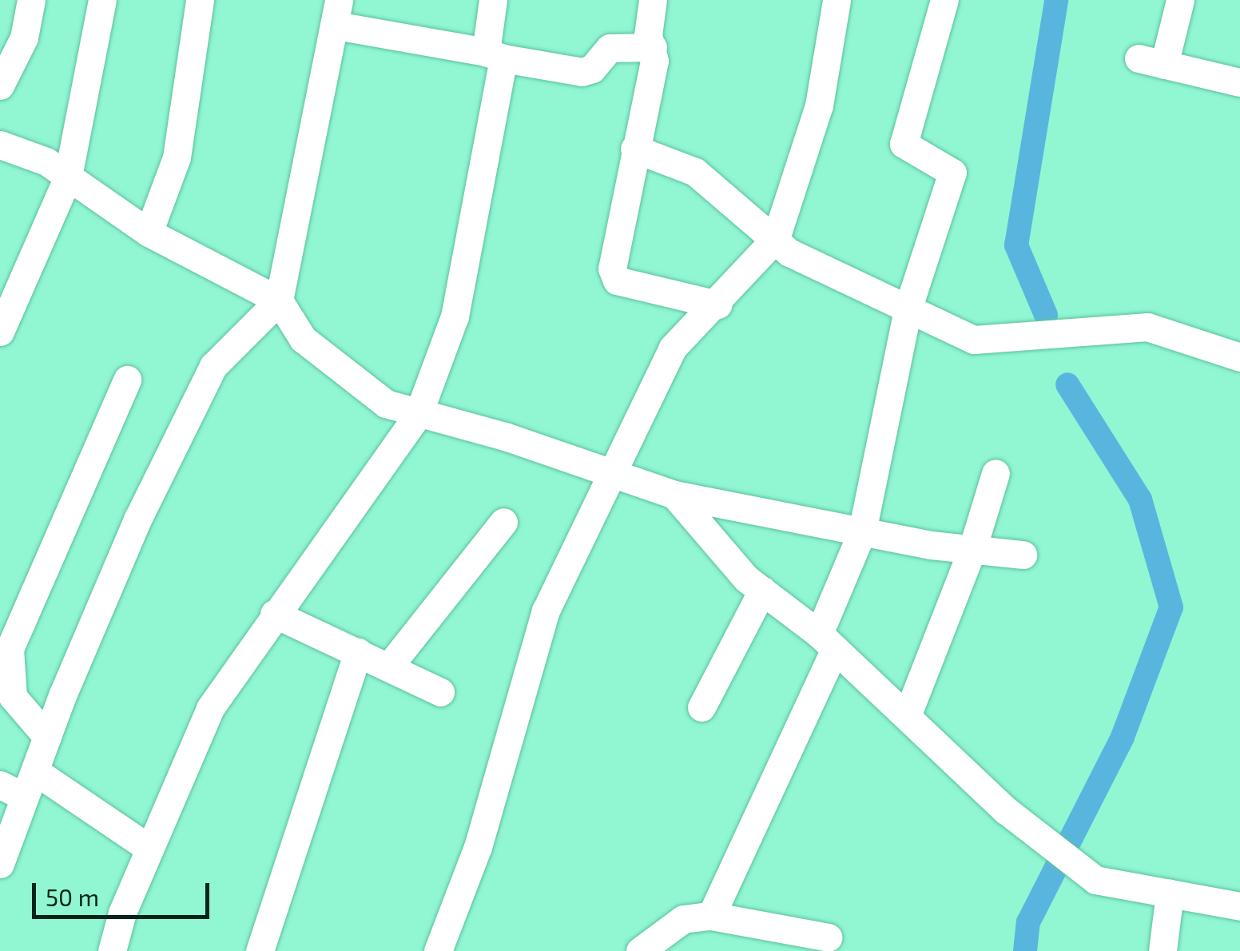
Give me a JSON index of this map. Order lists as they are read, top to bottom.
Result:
{
  "scale_bar": "50 m"
}
